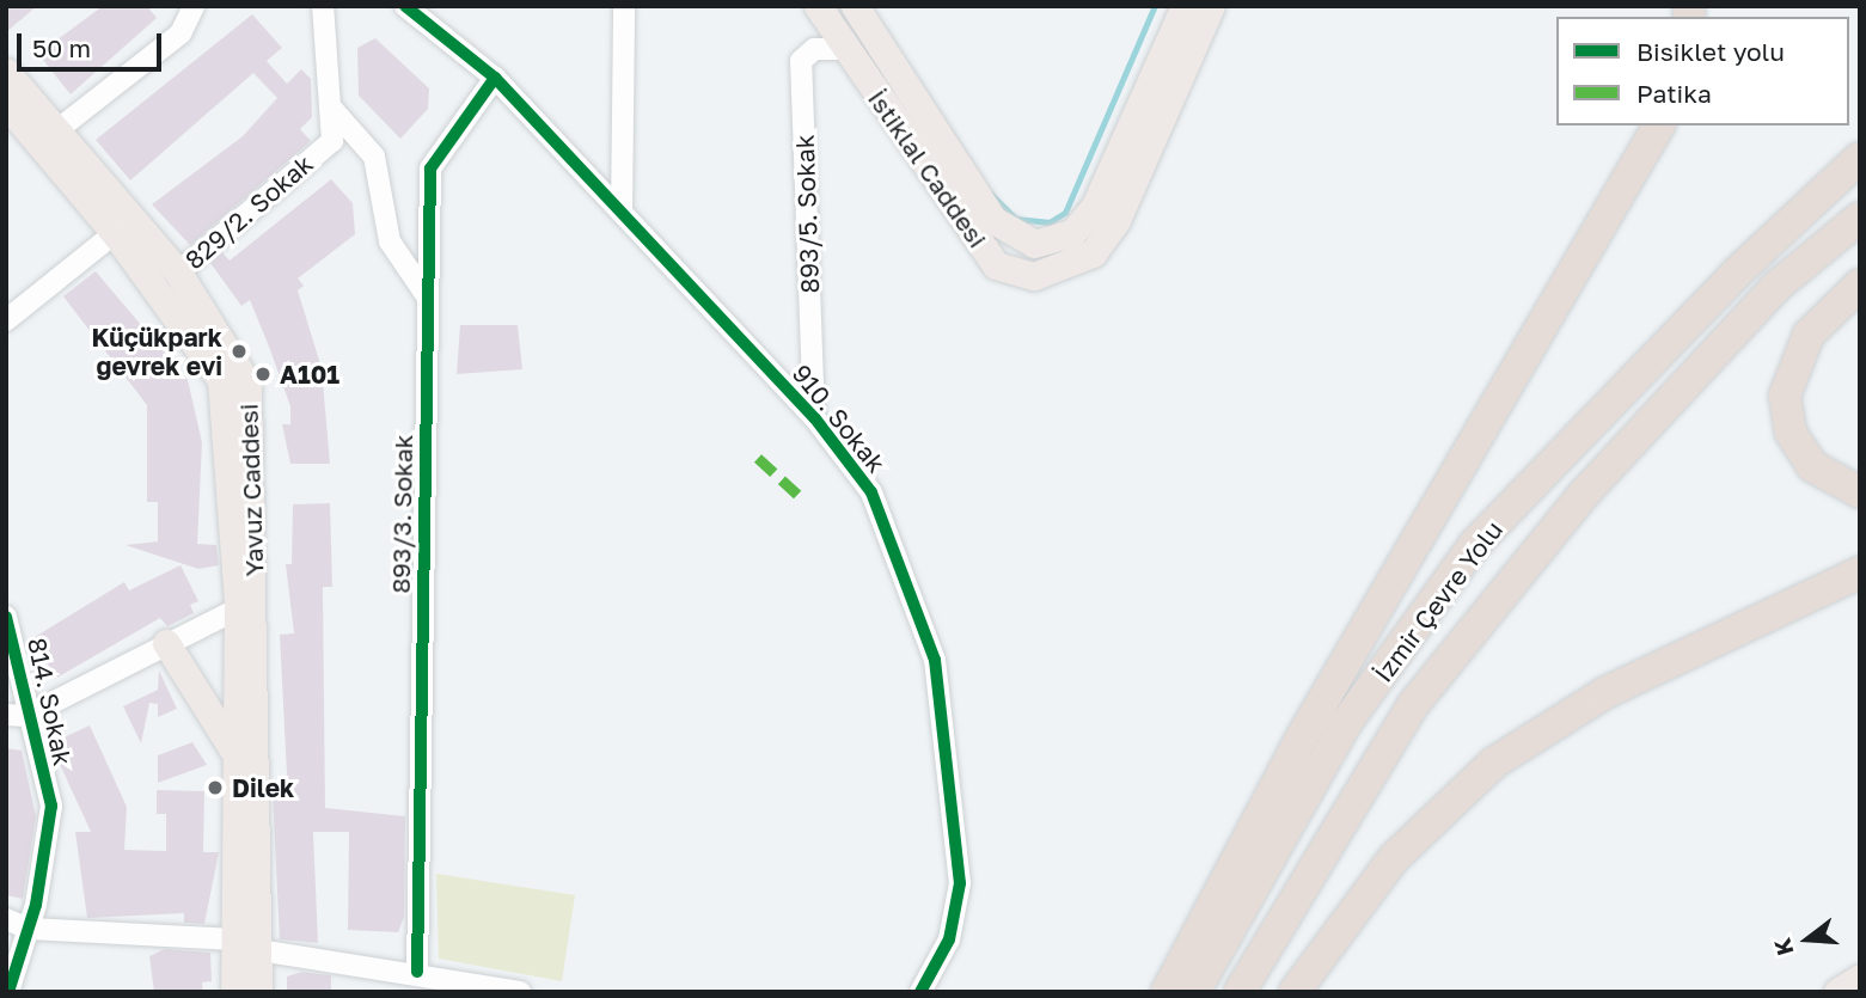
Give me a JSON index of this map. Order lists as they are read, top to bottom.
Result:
{
  "streets": {
    "highway": ["İzmir Çevre Yolu"],
    "main road": ["İstiklal Caddesi", "Yavuz Caddesi"],
    "street": [
      "829/2. Sokak",
      "893/5. Sokak",
      "910. Sokak",
      "893/3. Sokak",
      "814. Sokak"
    ]
  },
  "crossings": [
    ["İstiklal Caddesi", "893/5. Sokak"],
    ["829/2. Sokak", "Yavuz Caddesi"],
    ["893/5. Sokak", "910. Sokak"],
    ["910. Sokak", "893/3. Sokak"]
  ],
  "places": ["Küçükpark gevrek evi", "A101", "Dilek"],
  "legend": ["Bisiklet yolu", "Patika"],
  "scale_bar": "50 m",
  "north": "left"
}
